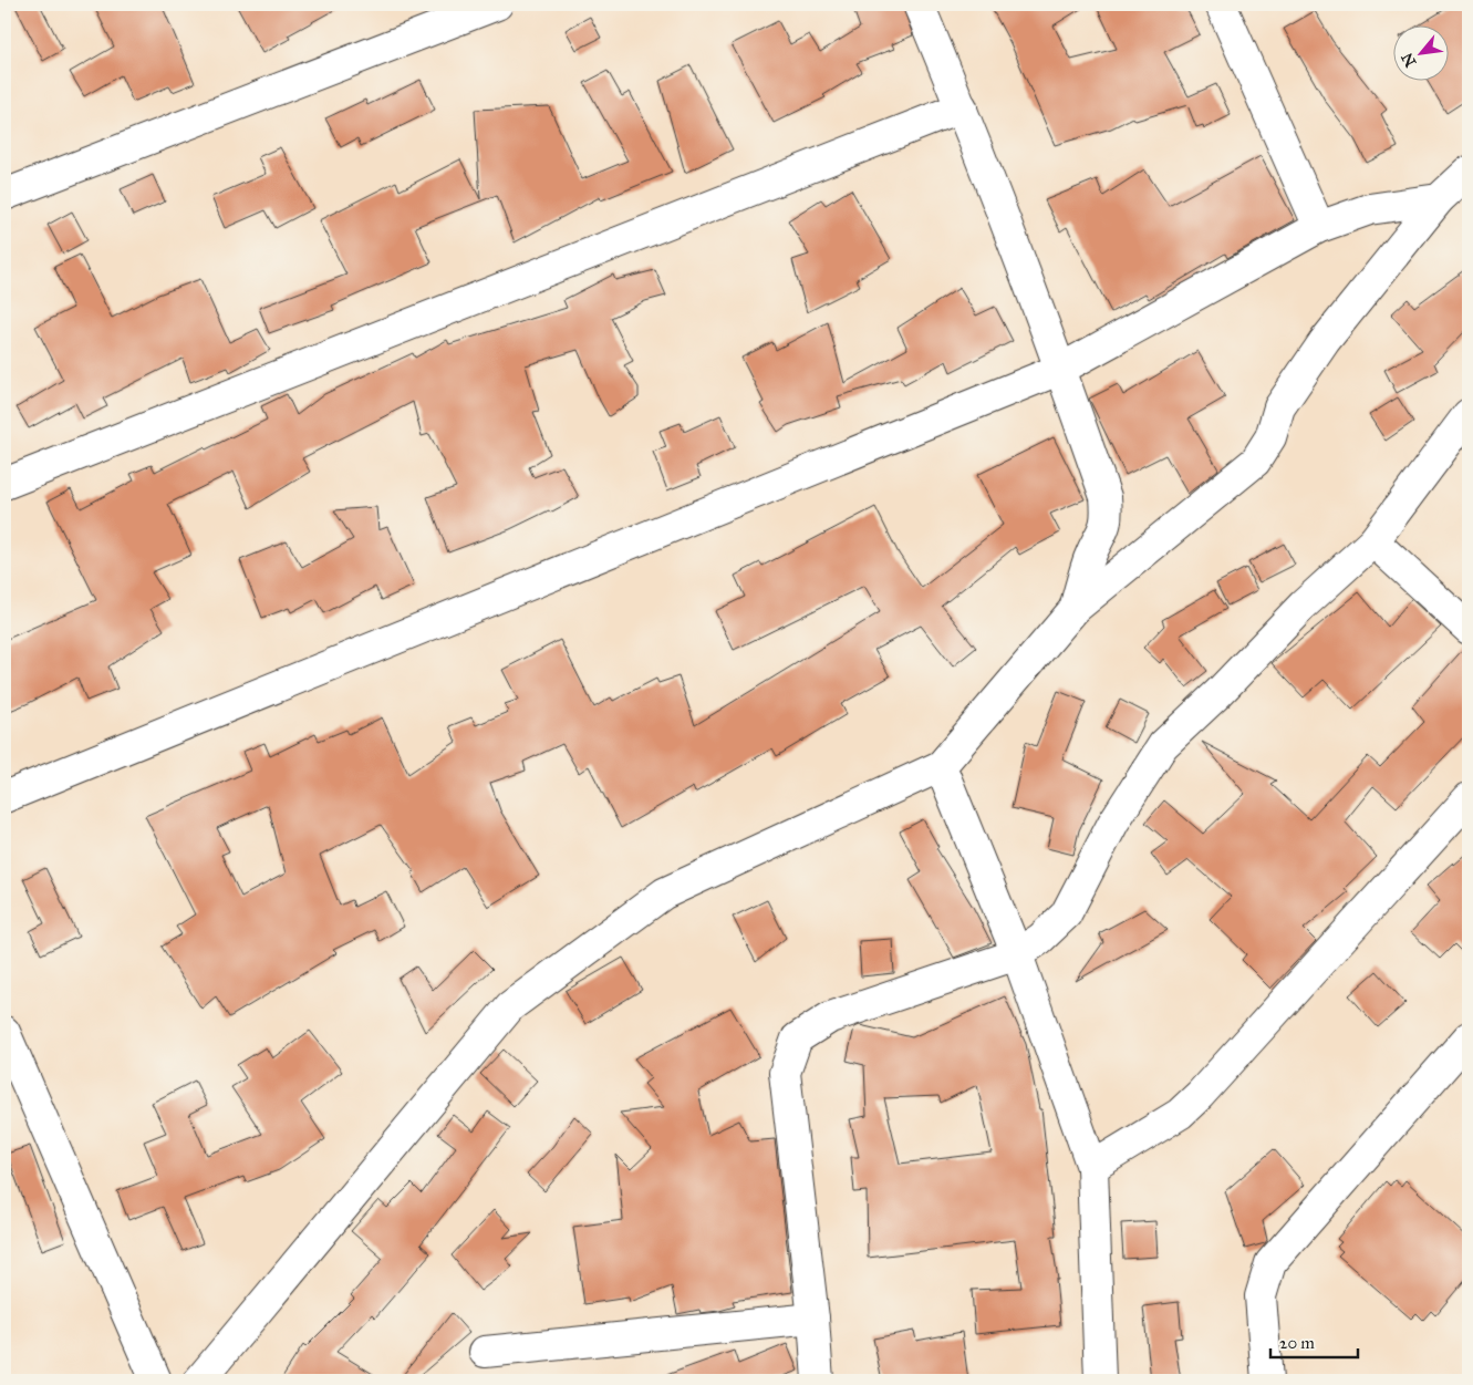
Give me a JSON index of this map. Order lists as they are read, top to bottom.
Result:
{
  "scale_bar": "20 m",
  "north": "bottom left"
}
